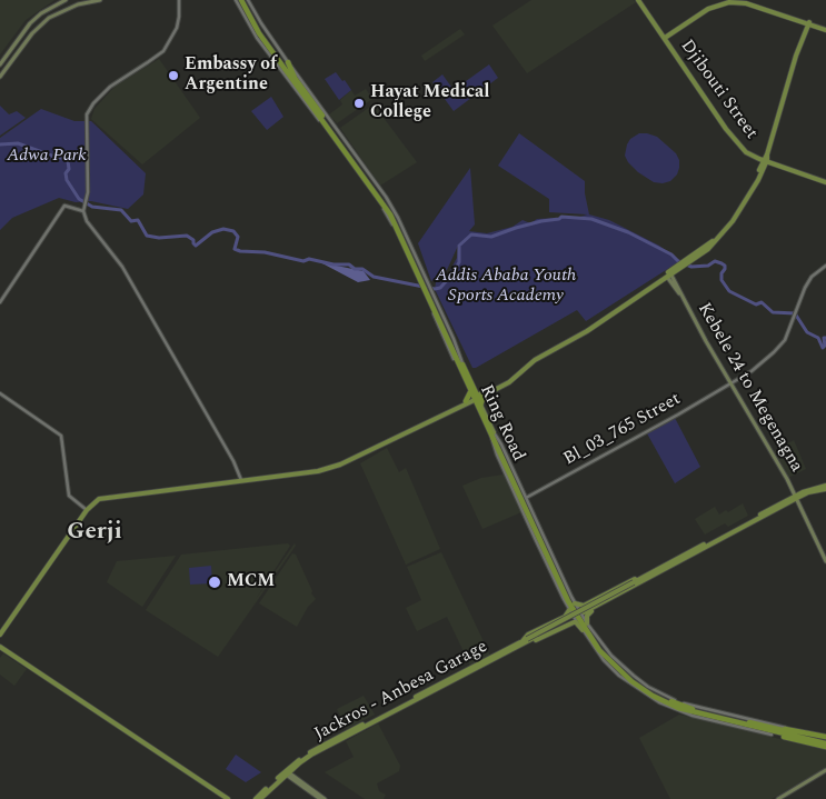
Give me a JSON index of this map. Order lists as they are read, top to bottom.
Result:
{
  "streets": {
    "highway": ["Ring Road"],
    "main road": ["Djibouti Street", "Kebele 24 to Megenagna", "Jackros - Anbesa Garage"],
    "street": ["Bl_03_765 Street"]
  },
  "crossings": [
    ["Kebele 24 to Megenagna", "Bl_03_765 Street"]
  ],
  "districts": ["Gerji"],
  "parks": ["Adwa Park", "Addis Ababa Youth Sports Academy"],
  "places": ["Embassy of Argentine", "Hayat Medical College", "MCM"]
}
